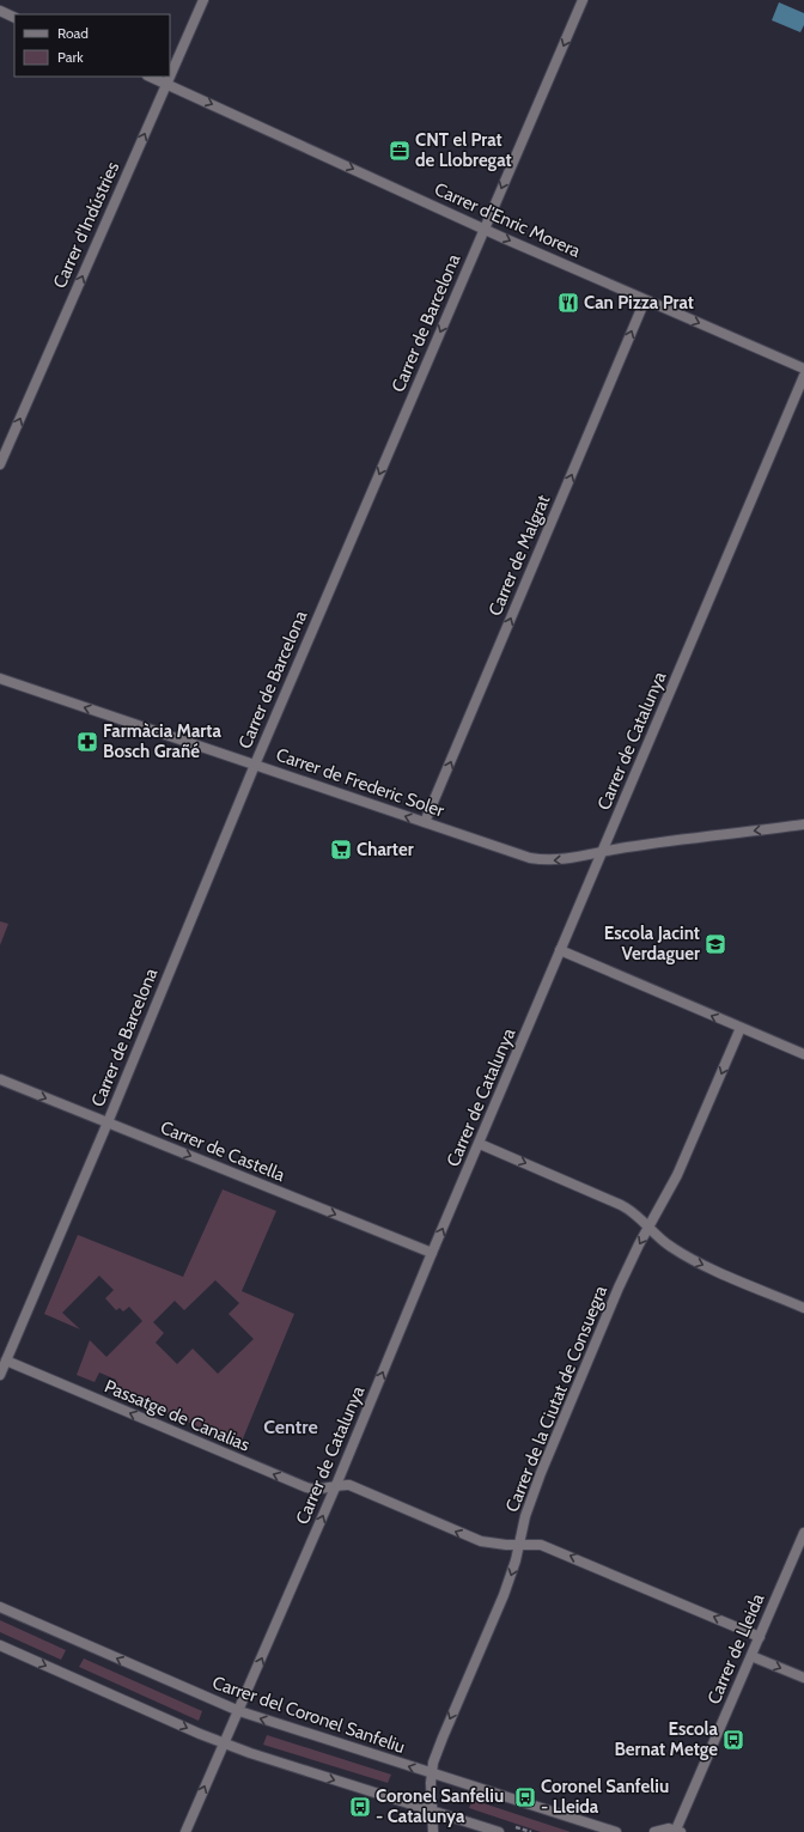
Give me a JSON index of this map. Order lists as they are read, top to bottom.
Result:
{
  "streets": {
    "street": [
      "Carrer d'Enric Morera",
      "Carrer d'Indústries",
      "Carrer de Barcelona",
      "Carrer de Malgrat",
      "Carrer de Catalunya",
      "Carrer de Frederic Soler",
      "Carrer de Castella",
      "Carrer de la Ciutat de Consuegra",
      "Passatge de Canalias",
      "Carrer de Lleida",
      "Carrer del Coronel Sanfeliu"
    ]
  },
  "crossings": [
    ["Carrer d'Enric Morera", "Carrer d'Indústries"],
    ["Carrer d'Enric Morera", "Carrer de Barcelona"],
    ["Carrer d'Enric Morera", "Carrer de Malgrat"],
    ["Carrer de Barcelona", "Carrer de Frederic Soler"],
    ["Carrer de Barcelona", "Carrer de Castella"],
    ["Carrer de Barcelona", "Passatge de Canalias"],
    ["Carrer de Malgrat", "Carrer de Frederic Soler"],
    ["Carrer de Catalunya", "Carrer de Frederic Soler"],
    ["Carrer de Catalunya", "Carrer de Castella"],
    ["Carrer de Catalunya", "Passatge de Canalias"],
    ["Carrer de Catalunya", "Carrer del Coronel Sanfeliu"],
    ["Carrer de la Ciutat de Consuegra", "Passatge de Canalias"],
    ["Carrer de la Ciutat de Consuegra", "Carrer del Coronel Sanfeliu"],
    ["Passatge de Canalias", "Carrer de Lleida"]
  ],
  "one_way": [
    "Carrer d'Enric Morera",
    "Carrer d'Indústries",
    "Carrer de Barcelona",
    "Carrer de Malgrat",
    "Carrer de Catalunya",
    "Carrer de Frederic Soler",
    "Carrer de Castella",
    "Carrer de la Ciutat de Consuegra",
    "Passatge de Canalias"
  ],
  "districts": ["Centre"],
  "places": {
    "office": ["CNT el Prat de Llobregat"],
    "restaurant": ["Can Pizza Prat"],
    "pharmacy": ["Farmàcia Marta Bosch Grañé"],
    "supermarket": ["Charter"],
    "school or university": ["Escola Jacint Verdaguer"],
    "bus stop": ["Escola Bernat Metge", "Coronel Sanfeliu - Lleida", "Coronel Sanfeliu - Catalunya"]
  },
  "legend": ["Road", "Park"]
}
